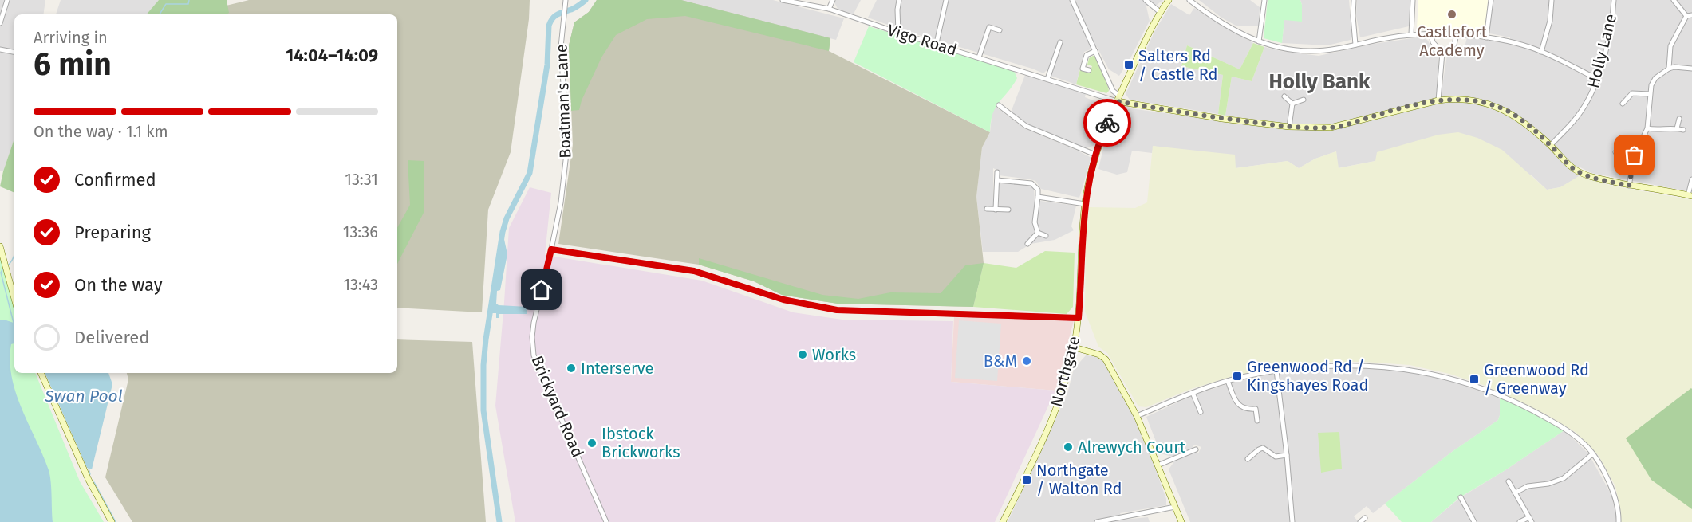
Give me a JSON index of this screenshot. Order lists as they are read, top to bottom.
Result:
{
  "streets": {
    "street": [
      "Vigo Road",
      "Holly Lane",
      "Boatman's Lane",
      "Northgate",
      "Brickyard Road"
    ]
  },
  "crossings": [
    ["Vigo Road", "Northgate"],
    ["Boatman's Lane", "Brickyard Road"]
  ],
  "districts": ["Holly Bank"],
  "water": ["Swan Pool"],
  "places": {
    "other": [
      "Castlefort Academy",
      "Works",
      "B&M",
      "Interserve",
      "Ibstock Brickworks",
      "Alrewych Court"
    ],
    "transit": [
      "Salters Rd / Castle Rd",
      "Greenwood Rd / Kingshayes Road",
      "Greenwood Rd / Greenway",
      "Northgate / Walton Rd"
    ]
  },
  "page": {
    "heading": ["6 min", "Arriving in", "14:04–14:09"],
    "bar": "On the way · 1.1 km",
    "list": [
      ["Confirmed", "13:31"],
      ["Preparing", "13:36"],
      ["On the way", "13:43"],
      "Delivered"
    ]
  }
}
